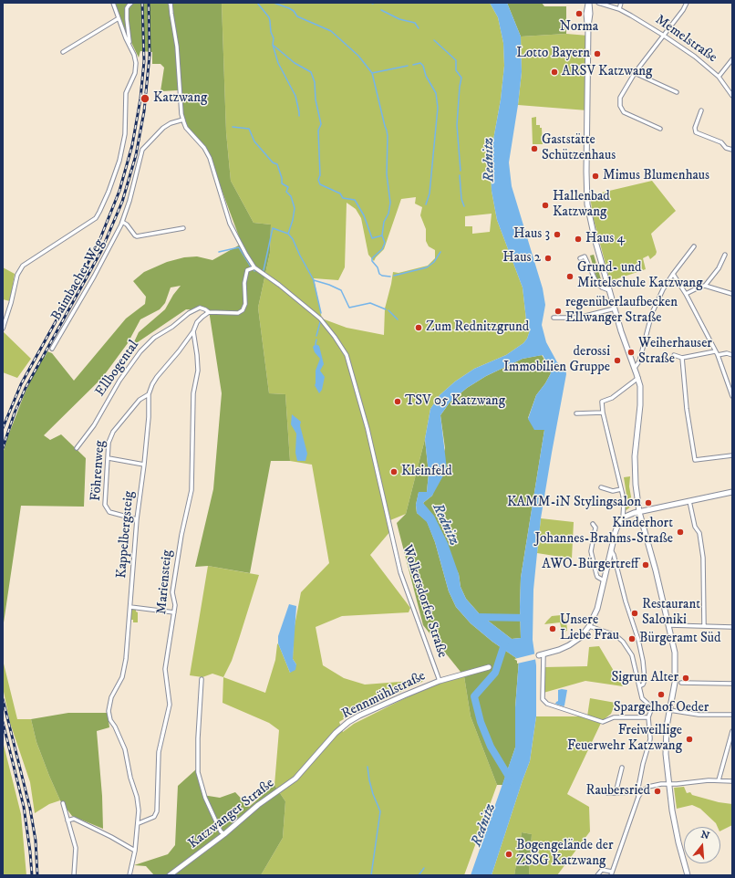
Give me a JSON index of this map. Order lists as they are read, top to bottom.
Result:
{
  "streets": {
    "main road": ["Rennmühlstraße", "Katzwanger Straße"],
    "street": [
      "Memelstraße",
      "Baimbacher Weg",
      "Ellbogental",
      "Föhrenweg",
      "Kappelbergsteig",
      "Mariensteig",
      "Wolkersdorfer Straße"
    ]
  },
  "crossings": [
    ["Baimbacher Weg", "Wolkersdorfer Straße"],
    ["Ellbogental", "Kappelbergsteig"],
    ["Föhrenweg", "Kappelbergsteig"],
    ["Kappelbergsteig", "Mariensteig"],
    ["Wolkersdorfer Straße", "Rennmühlstraße"],
    ["Rennmühlstraße", "Katzwanger Straße"]
  ],
  "water": ["Rednitz"],
  "places": [
    "Norma",
    "Lotto Bayern",
    "ARSV Katzwang",
    "Katzwang",
    "Gaststätte Schützenhaus",
    "Mimus Blumenhaus",
    "Hallenbad Katzwang",
    "Haus 3",
    "Haus 4",
    "Haus 2",
    "Grund- und Mittelschule Katzwang",
    "regenüberlaufbecken Ellwanger Straße",
    "Zum Rednitzgrund",
    "Weiherhauser Straße",
    "derossi Immobilien Gruppe",
    "TSV 05 Katzwang",
    "Kleinfeld",
    "KAMM-iN Stylingsalon",
    "Kinderhort Johannes-Brahms-Straße",
    "AWO-Bürgertreff",
    "Restaurant Saloniki",
    "Unsere Liebe Frau",
    "Bürgeramt Süd",
    "Sigrun Alter",
    "Spargelhof Oeder",
    "Freiweillige Feuerwehr Katzwang",
    "Raubersried",
    "Bogengelände der ZSSG Katzwang"
  ],
  "north": "top"
}
